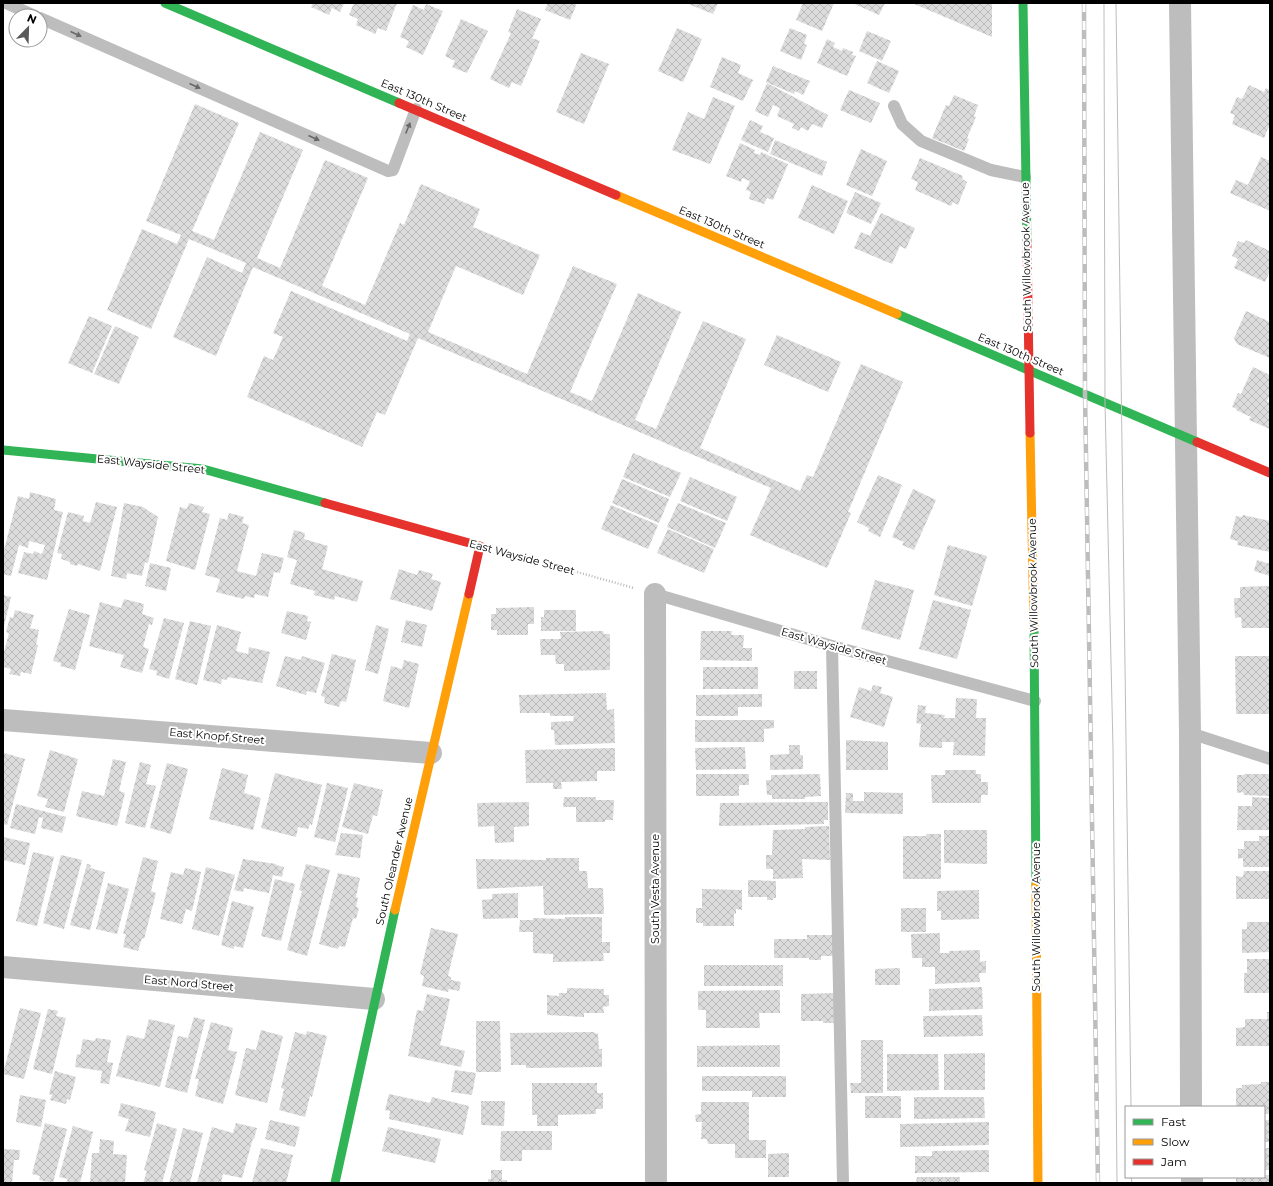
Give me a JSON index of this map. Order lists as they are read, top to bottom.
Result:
{
  "streets": {
    "street": [
      "East 130th Street",
      "South Willowbrook Avenue",
      "East Wayside Street",
      "East Knopf Street",
      "South Oleander Avenue",
      "South Vesta Avenue",
      "East Nord Street"
    ]
  },
  "crossings": [
    ["East 130th Street", "South Willowbrook Avenue"],
    ["South Willowbrook Avenue", "East Wayside Street"],
    ["East Wayside Street", "South Oleander Avenue"],
    ["East Wayside Street", "South Vesta Avenue"],
    ["East Knopf Street", "South Oleander Avenue"],
    ["South Oleander Avenue", "East Nord Street"]
  ],
  "legend": ["Fast", "Slow", "Jam"],
  "north": "top right"
}
